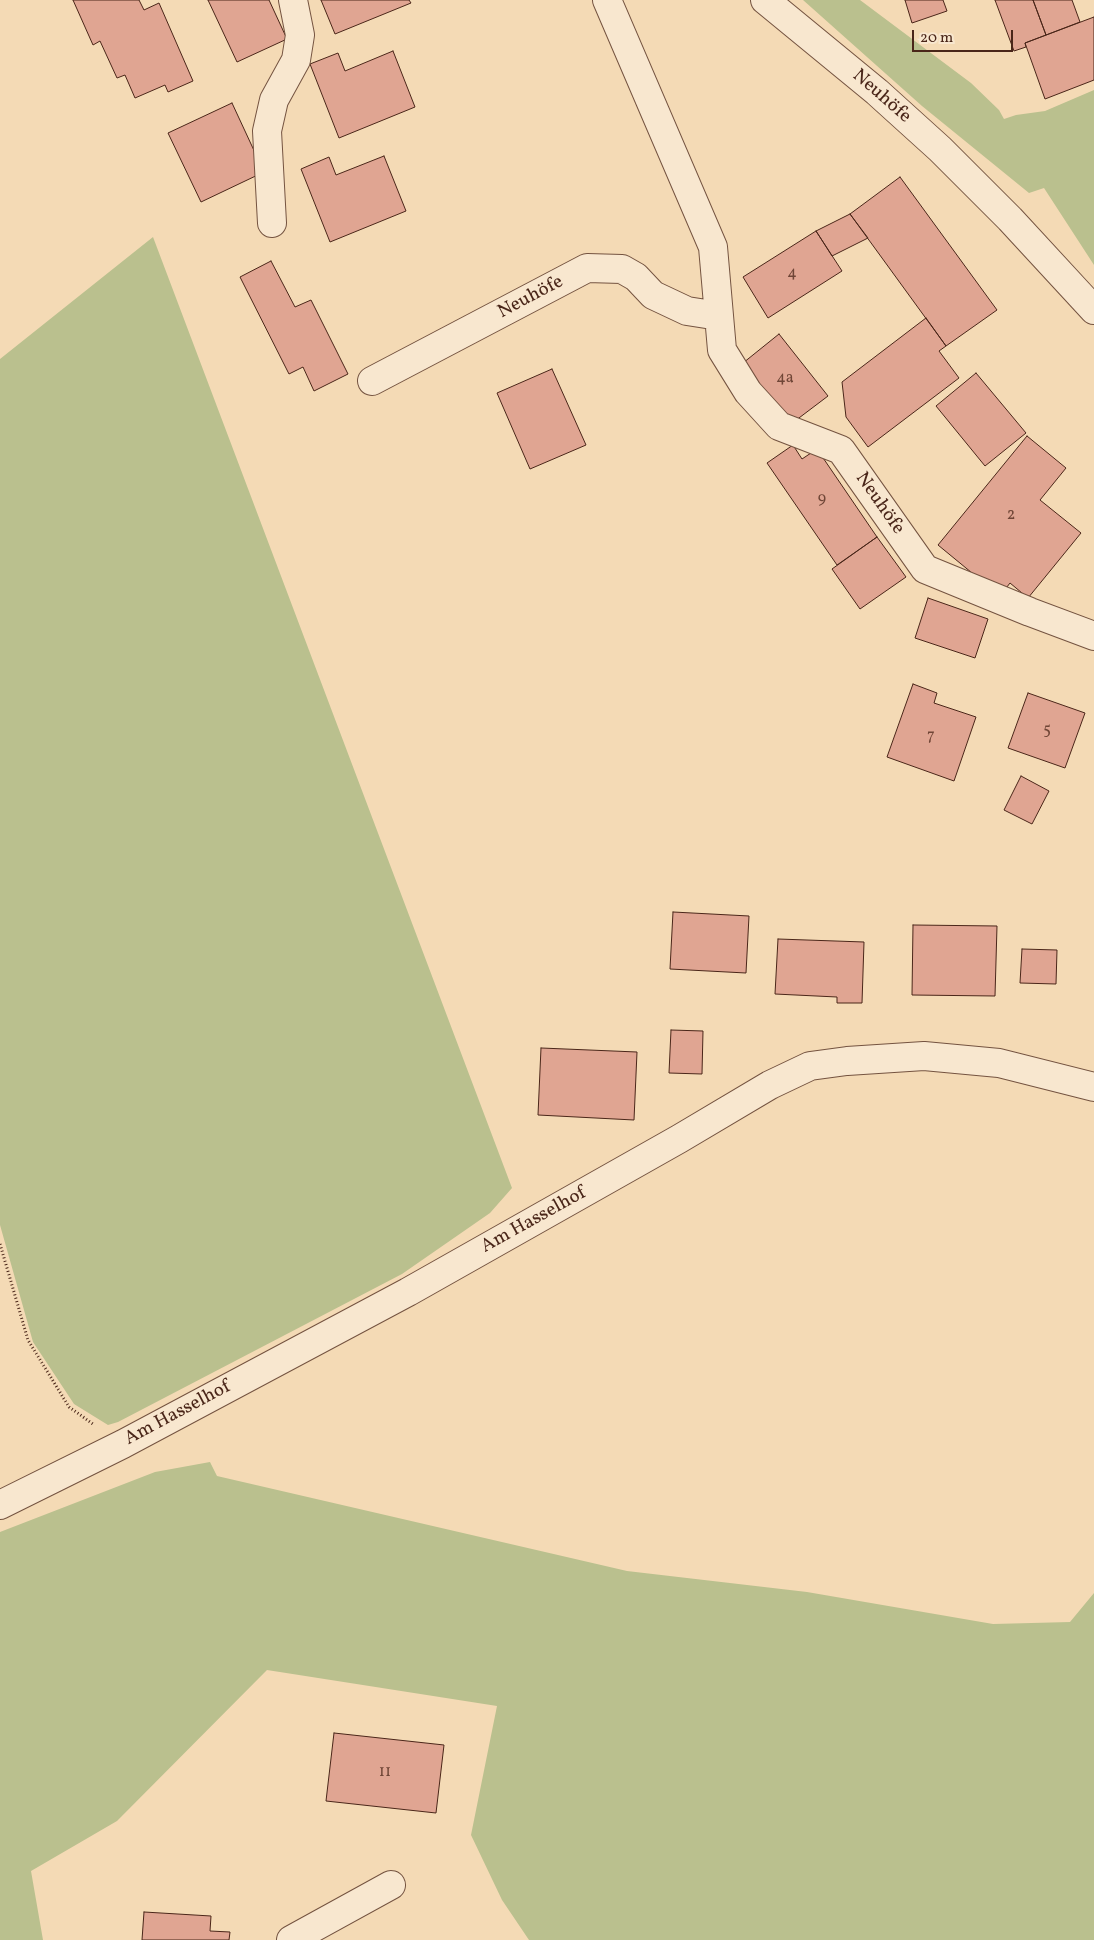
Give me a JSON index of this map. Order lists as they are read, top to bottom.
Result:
{
  "streets": {
    "street": ["Neuhöfe", "Am Hasselhof"]
  },
  "house_numbers": [
    "4",
    "4a",
    "9",
    "2",
    "5",
    "7",
    "11"
  ],
  "scale_bar": "20 m"
}
